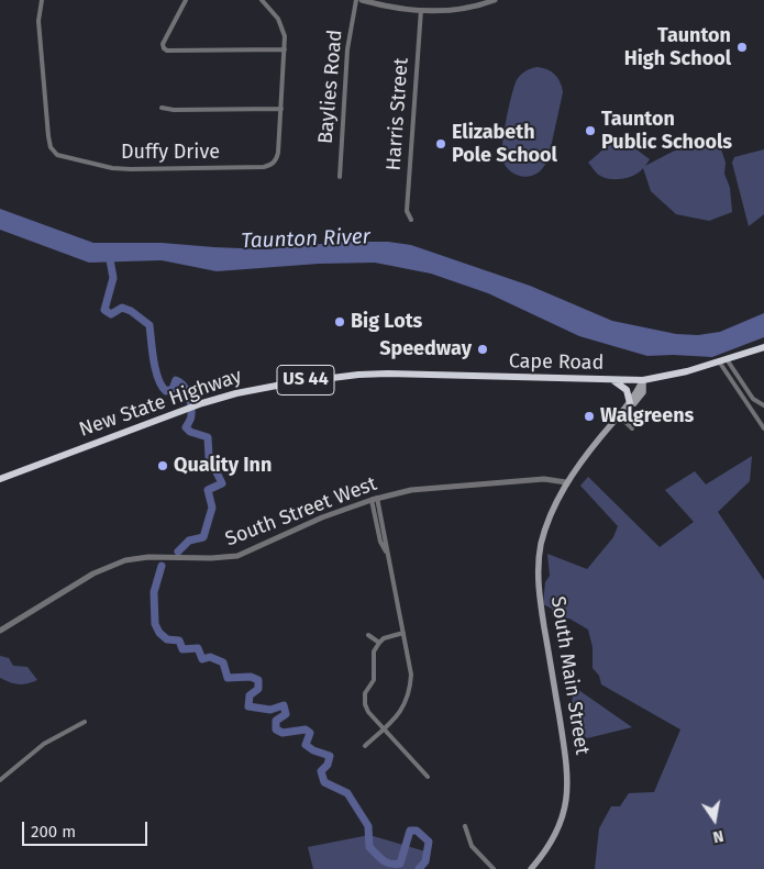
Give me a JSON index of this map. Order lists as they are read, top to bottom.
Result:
{
  "streets": {
    "highway": ["Cape Road", "US 44", "New State Highway"],
    "main road": ["South Main Street"],
    "street": [
      "Baylies Road",
      "Harris Street",
      "Duffy Drive",
      "South Street West"
    ]
  },
  "crossings": [
    ["Cape Road", "US 44"],
    ["Cape Road", "New State Highway"],
    ["South Street West", "South Main Street"]
  ],
  "water": ["Taunton River"],
  "places": [
    "Taunton High School",
    "Taunton Public Schools",
    "Elizabeth Pole School",
    "Big Lots",
    "Speedway",
    "Walgreens",
    "Quality Inn"
  ],
  "scale_bar": "200 m",
  "north": "bottom"
}
